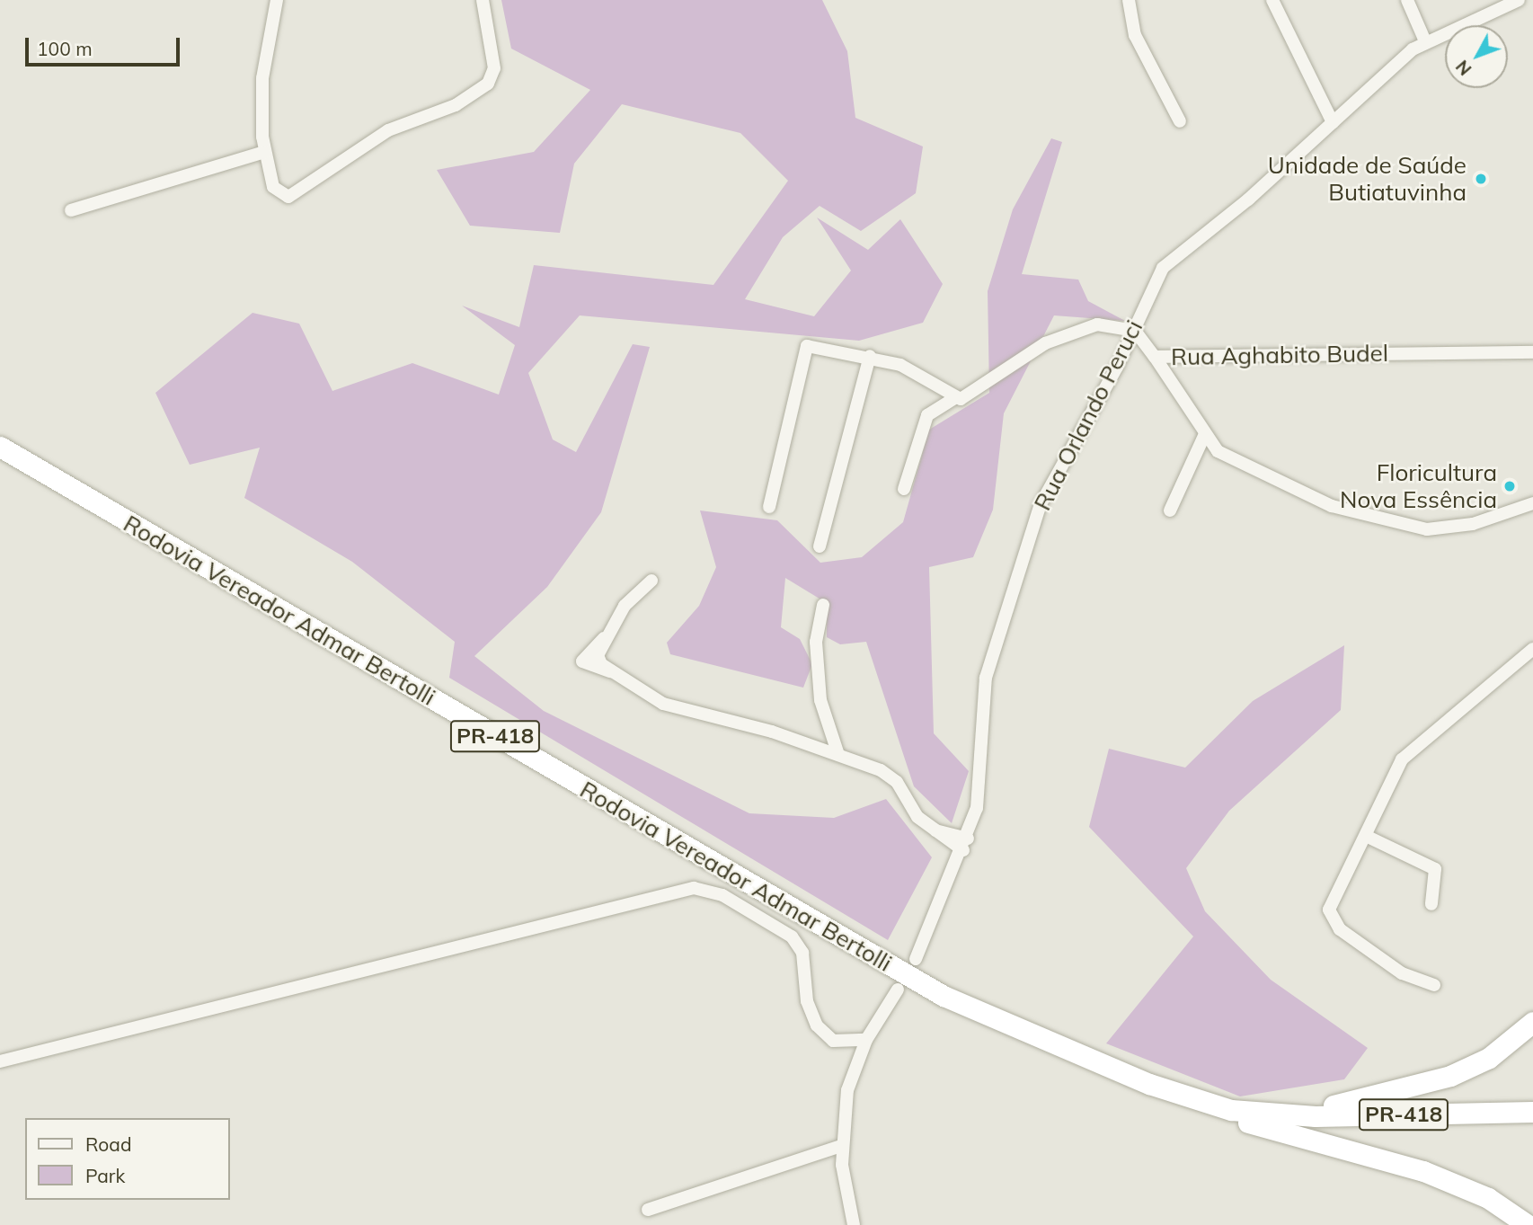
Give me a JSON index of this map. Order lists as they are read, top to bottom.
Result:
{
  "streets": {
    "highway": ["Rodovia Vereador Admar Bertolli", "PR-418"],
    "street": ["Rua Aghabito Budel", "Rua Orlando Peruci"]
  },
  "crossings": [
    ["Rua Aghabito Budel", "Rua Orlando Peruci"]
  ],
  "places": ["Unidade de Saúde Butiatuvinha", "Floricultura Nova Essência"],
  "legend": ["Road", "Park"],
  "scale_bar": "100 m",
  "north": "bottom left"
}
